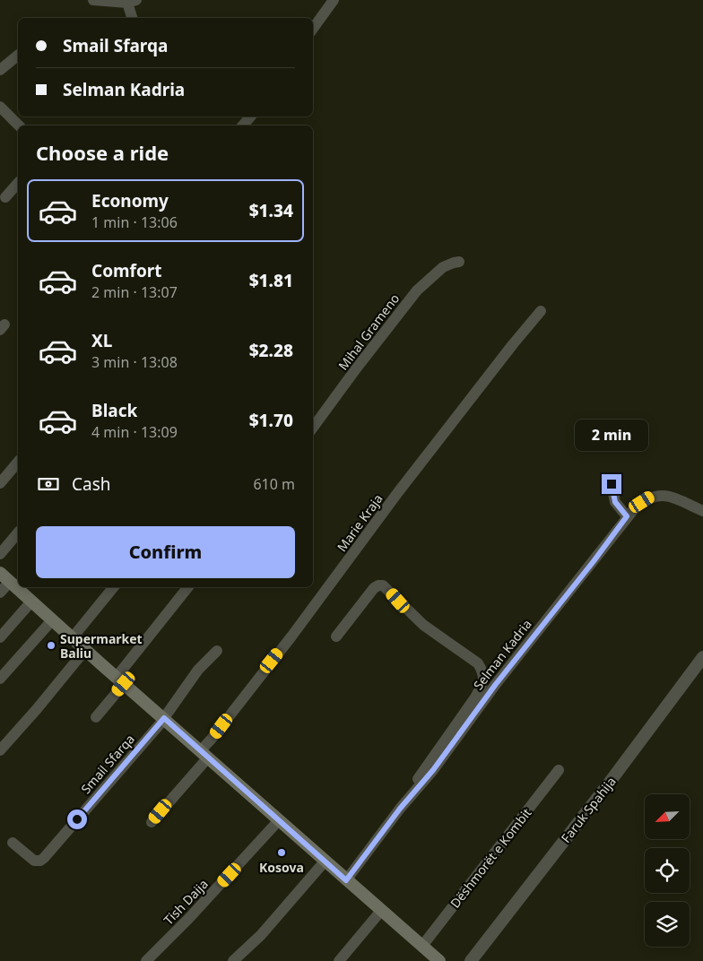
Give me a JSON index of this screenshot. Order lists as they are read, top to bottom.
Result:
{
  "streets": {
    "street": [
      "Mihal Grameno",
      "Marie Kraja",
      "Selman Kadria",
      "Smail Sfarqa",
      "Faruk Spahija",
      "Dëshmorët e Kombit",
      "Tish Daija"
    ]
  },
  "places": ["Supermarket Baliu", "Kosova"],
  "north": "bottom left",
  "page": {
    "banner": ["Smail Sfarqa", "Selman Kadria"],
    "heading": "Choose a ride",
    "list": [
      {
        "name": "Economy",
        "note": "1 min · 13:06",
        "value": "$1.34"
      },
      {
        "name": "Comfort",
        "note": "2 min · 13:07",
        "value": "$1.81"
      },
      {
        "name": "XL",
        "note": "3 min · 13:08",
        "value": "$2.28"
      },
      {
        "name": "Black",
        "note": "4 min · 13:09",
        "value": "$1.70"
      }
    ],
    "bubble": "2 min",
    "pay": ["Cash", "610 m"],
    "buttons": "Confirm"
  }
}
